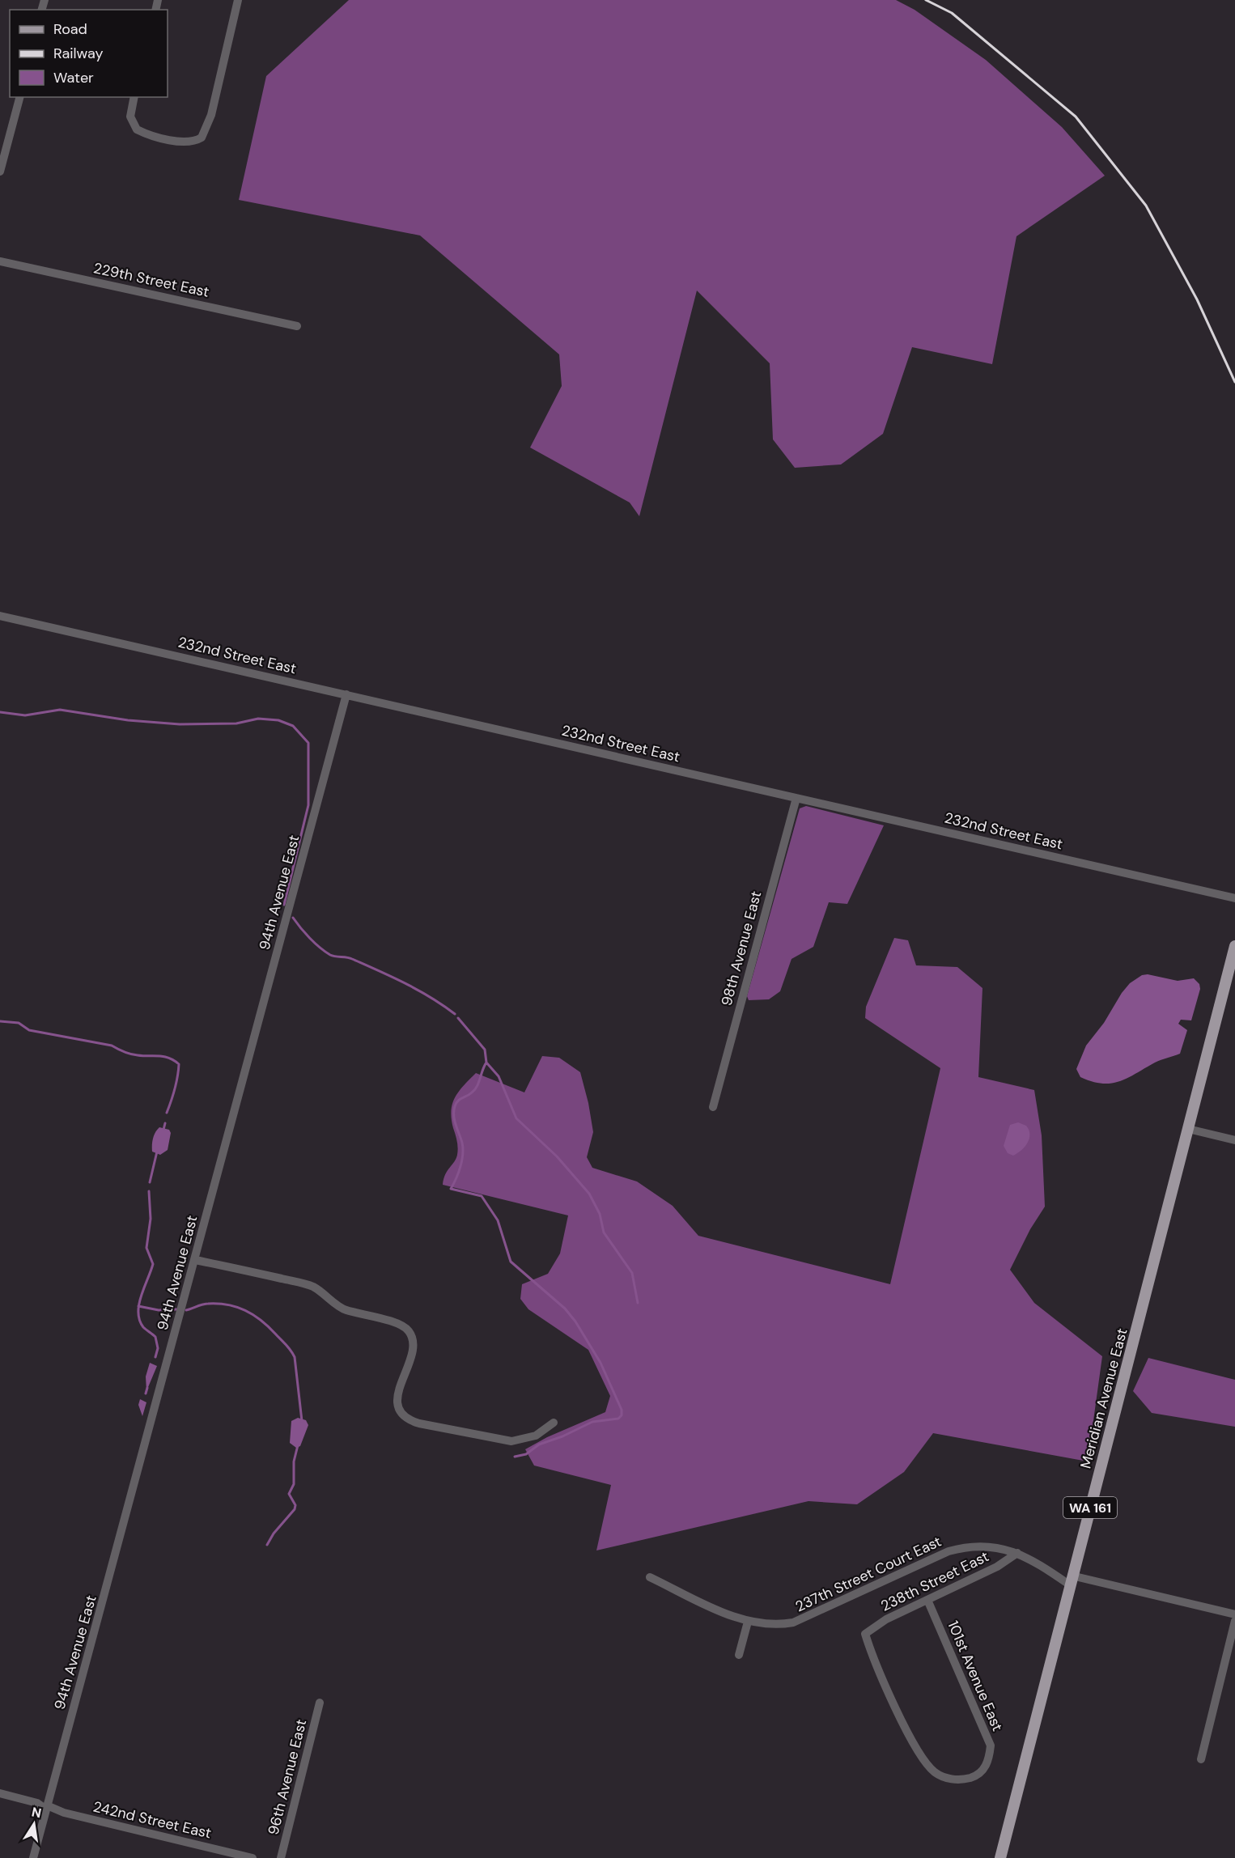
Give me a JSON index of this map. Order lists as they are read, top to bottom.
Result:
{
  "streets": {
    "main road": ["Meridian Avenue East", "WA 161"],
    "street": [
      "229th Street East",
      "232nd Street East",
      "94th Avenue East",
      "98th Avenue East",
      "237th Street Court East",
      "238th Street East",
      "101st Avenue East",
      "96th Avenue East",
      "242nd Street East"
    ]
  },
  "crossings": [
    ["232nd Street East", "94th Avenue East"],
    ["232nd Street East", "98th Avenue East"],
    ["94th Avenue East", "242nd Street East"],
    ["Meridian Avenue East", "237th Street Court East"],
    ["237th Street Court East", "238th Street East"],
    ["238th Street East", "101st Avenue East"]
  ],
  "legend": ["Road", "Railway", "Water"],
  "north": "top"
}
